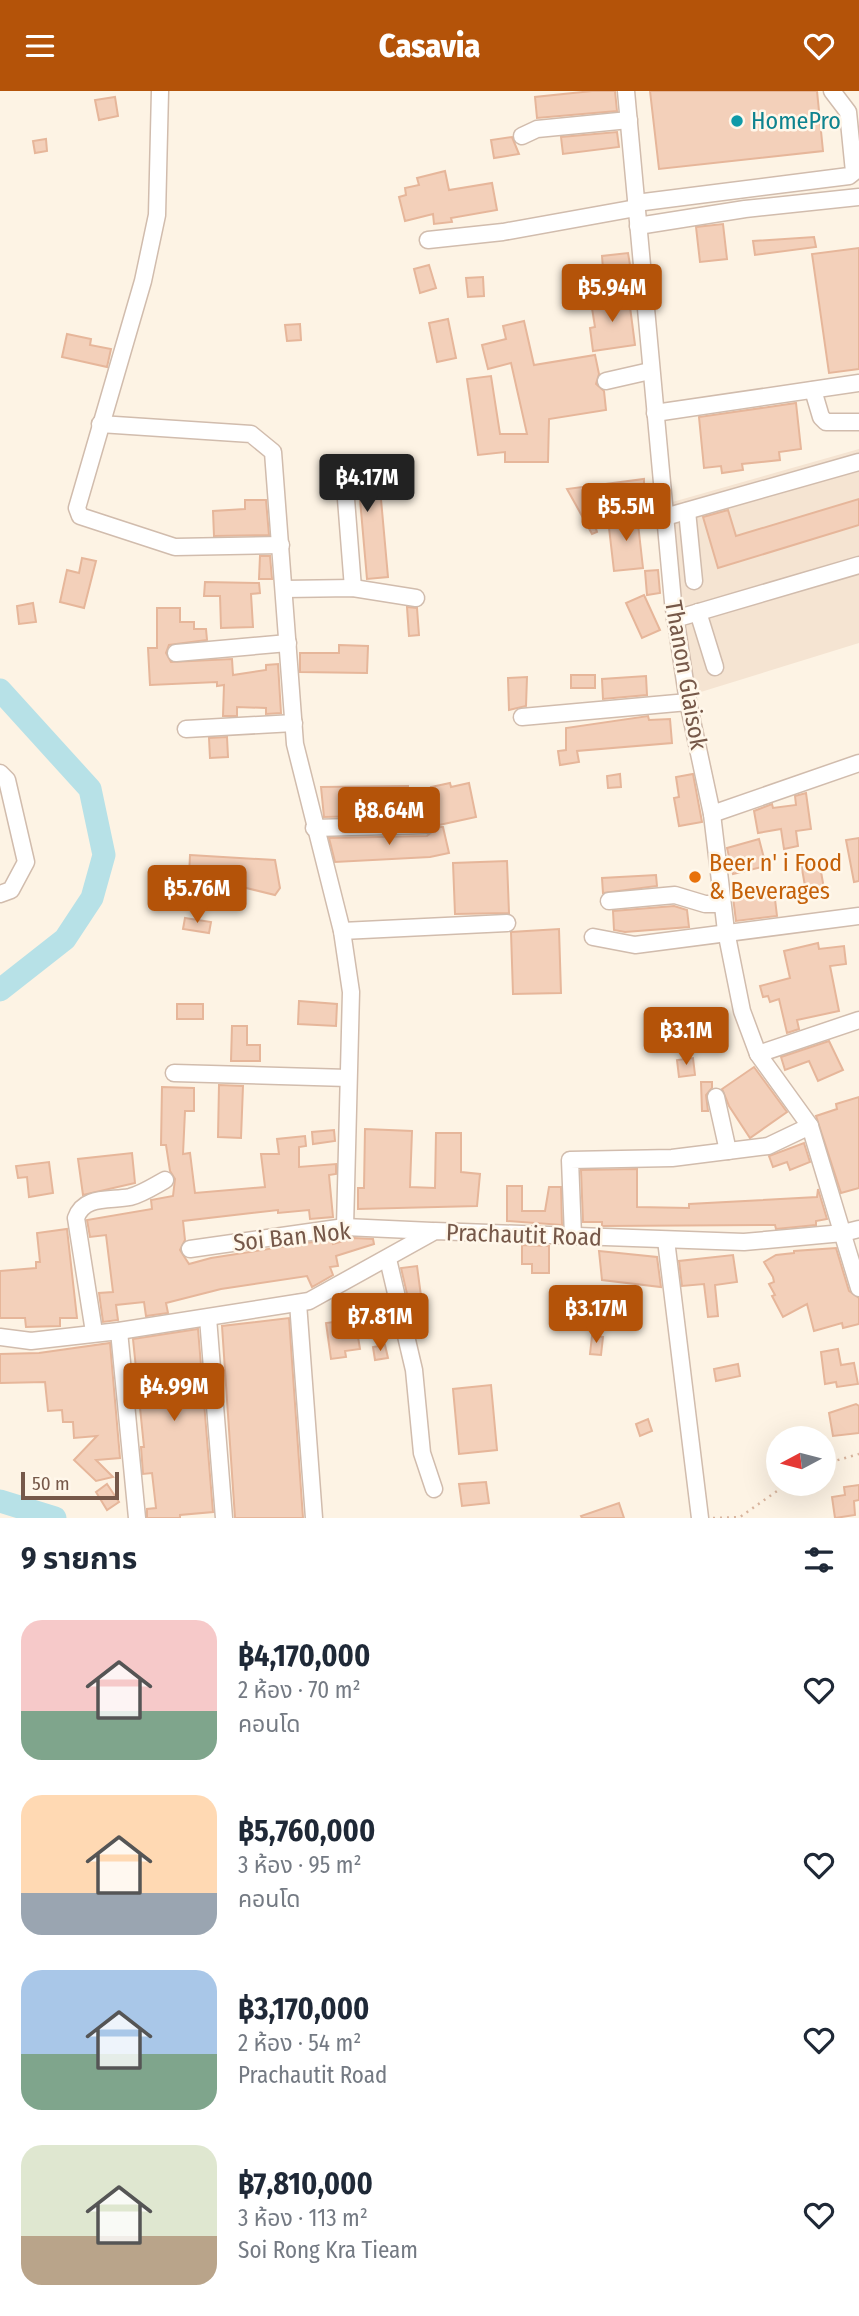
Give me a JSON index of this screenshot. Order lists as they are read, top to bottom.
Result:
{
  "streets": {
    "street": ["Thanon Glaisok", "Prachautit Road", "Soi Ban Nok"]
  },
  "crossings": [
    ["Thanon Glaisok", "Prachautit Road"],
    ["Prachautit Road", "Soi Ban Nok"]
  ],
  "places": ["HomePro", "Beer n' i Food & Beverages"],
  "scale_bar": "50 m",
  "north": "left",
  "page": {
    "header": "Casavia",
    "price": [
      "฿5.94M",
      "฿4.17M",
      "฿5.5M",
      "฿8.64M",
      "฿5.76M",
      "฿3.1M",
      "฿3.17M",
      "฿7.81M",
      "฿4.99M"
    ],
    "scale": "50 m",
    "heading": "9 รายการ",
    "list": [
      {
        "name": "฿4,170,000",
        "note": "2 ห้อง · 70 m² · คอนโด"
      },
      {
        "name": "฿5,760,000",
        "note": "3 ห้อง · 95 m² · คอนโด"
      },
      {
        "name": "฿3,170,000",
        "note": "2 ห้อง · 54 m² · Prachautit Road"
      },
      {
        "name": "฿7,810,000",
        "note": "3 ห้อง · 113 m² · Soi Rong Kra Tieam"
      }
    ]
  }
}
